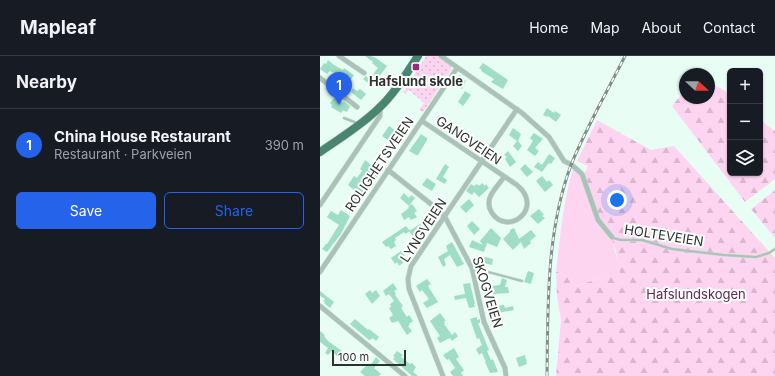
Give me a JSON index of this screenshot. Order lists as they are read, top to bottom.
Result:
{
  "streets": {
    "street": [
      "GANGVEIEN",
      "ROLIGHETSVEIEN",
      "LYNGVEIEN",
      "HOLTEVEIEN",
      "SKOGVEIEN"
    ]
  },
  "crossings": [
    ["GANGVEIEN", "ROLIGHETSVEIEN"],
    ["GANGVEIEN", "LYNGVEIEN"],
    ["ROLIGHETSVEIEN", "HOLTEVEIEN"],
    ["ROLIGHETSVEIEN", "SKOGVEIEN"],
    ["LYNGVEIEN", "HOLTEVEIEN"],
    ["LYNGVEIEN", "SKOGVEIEN"]
  ],
  "parks": ["Hafslundskogen"],
  "places": {
    "transit": ["Hafslund skole"]
  },
  "scale_bar": "100 m",
  "north": "right",
  "page": {
    "header": "Mapleaf",
    "nav": [
      "Home",
      "Map",
      "About",
      "Contact"
    ],
    "heading": "Nearby",
    "map_buttons": ["+", "−"],
    "pins": "1",
    "list": [
      {
        "mark": "1",
        "name": "China House Restaurant",
        "note": "Restaurant · Parkveien",
        "value": "390 m"
      }
    ],
    "buttons": ["Save", "Share"],
    "scale": "100 m"
  }
}
